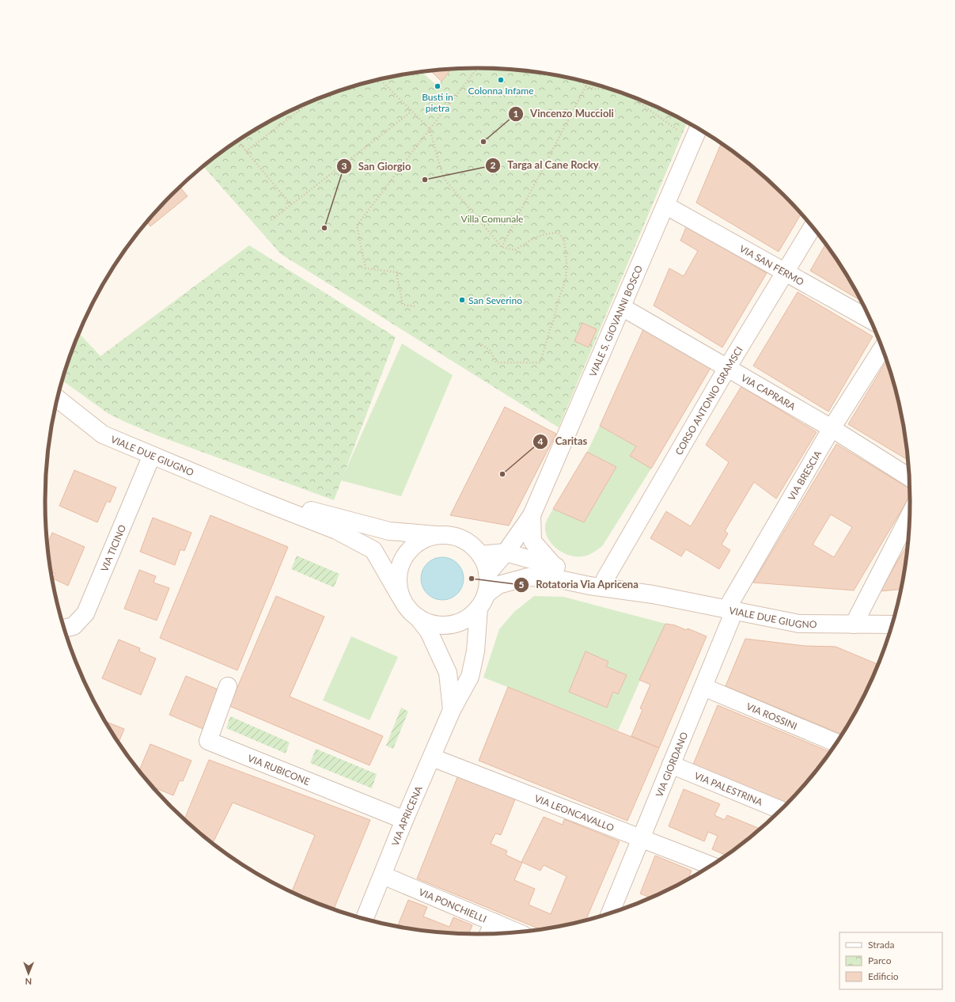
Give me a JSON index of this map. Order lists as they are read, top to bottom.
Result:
{
  "streets": {
    "street": [
      "VIA SAN FERMO",
      "VIALE S. GIOVANNI BOSCO",
      "VIA CAPRARA",
      "CORSO ANTONIO GRAMSCI",
      "VIALE DUE GIUGNO",
      "VIA BRESCIA",
      "VIA TICINO",
      "VIA ROSSINI",
      "VIA GIORDANO",
      "VIA RUBICONE",
      "VIA PALESTRINA",
      "VIA LEONCAVALLO",
      "VIA APRICENA",
      "VIA PONCHIELLI"
    ]
  },
  "crossings": [
    ["VIA SAN FERMO", "VIALE S. GIOVANNI BOSCO"],
    ["VIA SAN FERMO", "CORSO ANTONIO GRAMSCI"],
    ["VIALE S. GIOVANNI BOSCO", "VIA CAPRARA"],
    ["VIALE S. GIOVANNI BOSCO", "VIALE DUE GIUGNO"],
    ["VIALE S. GIOVANNI BOSCO", "VIA APRICENA"],
    ["VIA CAPRARA", "CORSO ANTONIO GRAMSCI"],
    ["VIA CAPRARA", "VIA BRESCIA"],
    ["CORSO ANTONIO GRAMSCI", "VIALE DUE GIUGNO"],
    ["VIALE DUE GIUGNO", "VIA BRESCIA"],
    ["VIALE DUE GIUGNO", "VIA TICINO"],
    ["VIALE DUE GIUGNO", "VIA GIORDANO"],
    ["VIALE DUE GIUGNO", "VIA APRICENA"],
    ["VIA BRESCIA", "VIA GIORDANO"],
    ["VIA ROSSINI", "VIA GIORDANO"],
    ["VIA GIORDANO", "VIA PALESTRINA"],
    ["VIA GIORDANO", "VIA LEONCAVALLO"],
    ["VIA RUBICONE", "VIA APRICENA"],
    ["VIA LEONCAVALLO", "VIA APRICENA"],
    ["VIA APRICENA", "VIA PONCHIELLI"]
  ],
  "parks": ["Villa Comunale"],
  "places": [
    "Colonna Infame",
    "Busti in pietra",
    "Vincenzo Muccioli",
    "Targa al Cane Rocky",
    "San Giorgio",
    "San Severino",
    "Caritas",
    "Rotatoria Via Apricena"
  ],
  "legend": ["Strada", "Parco", "Edificio"],
  "north": "bottom"
}
